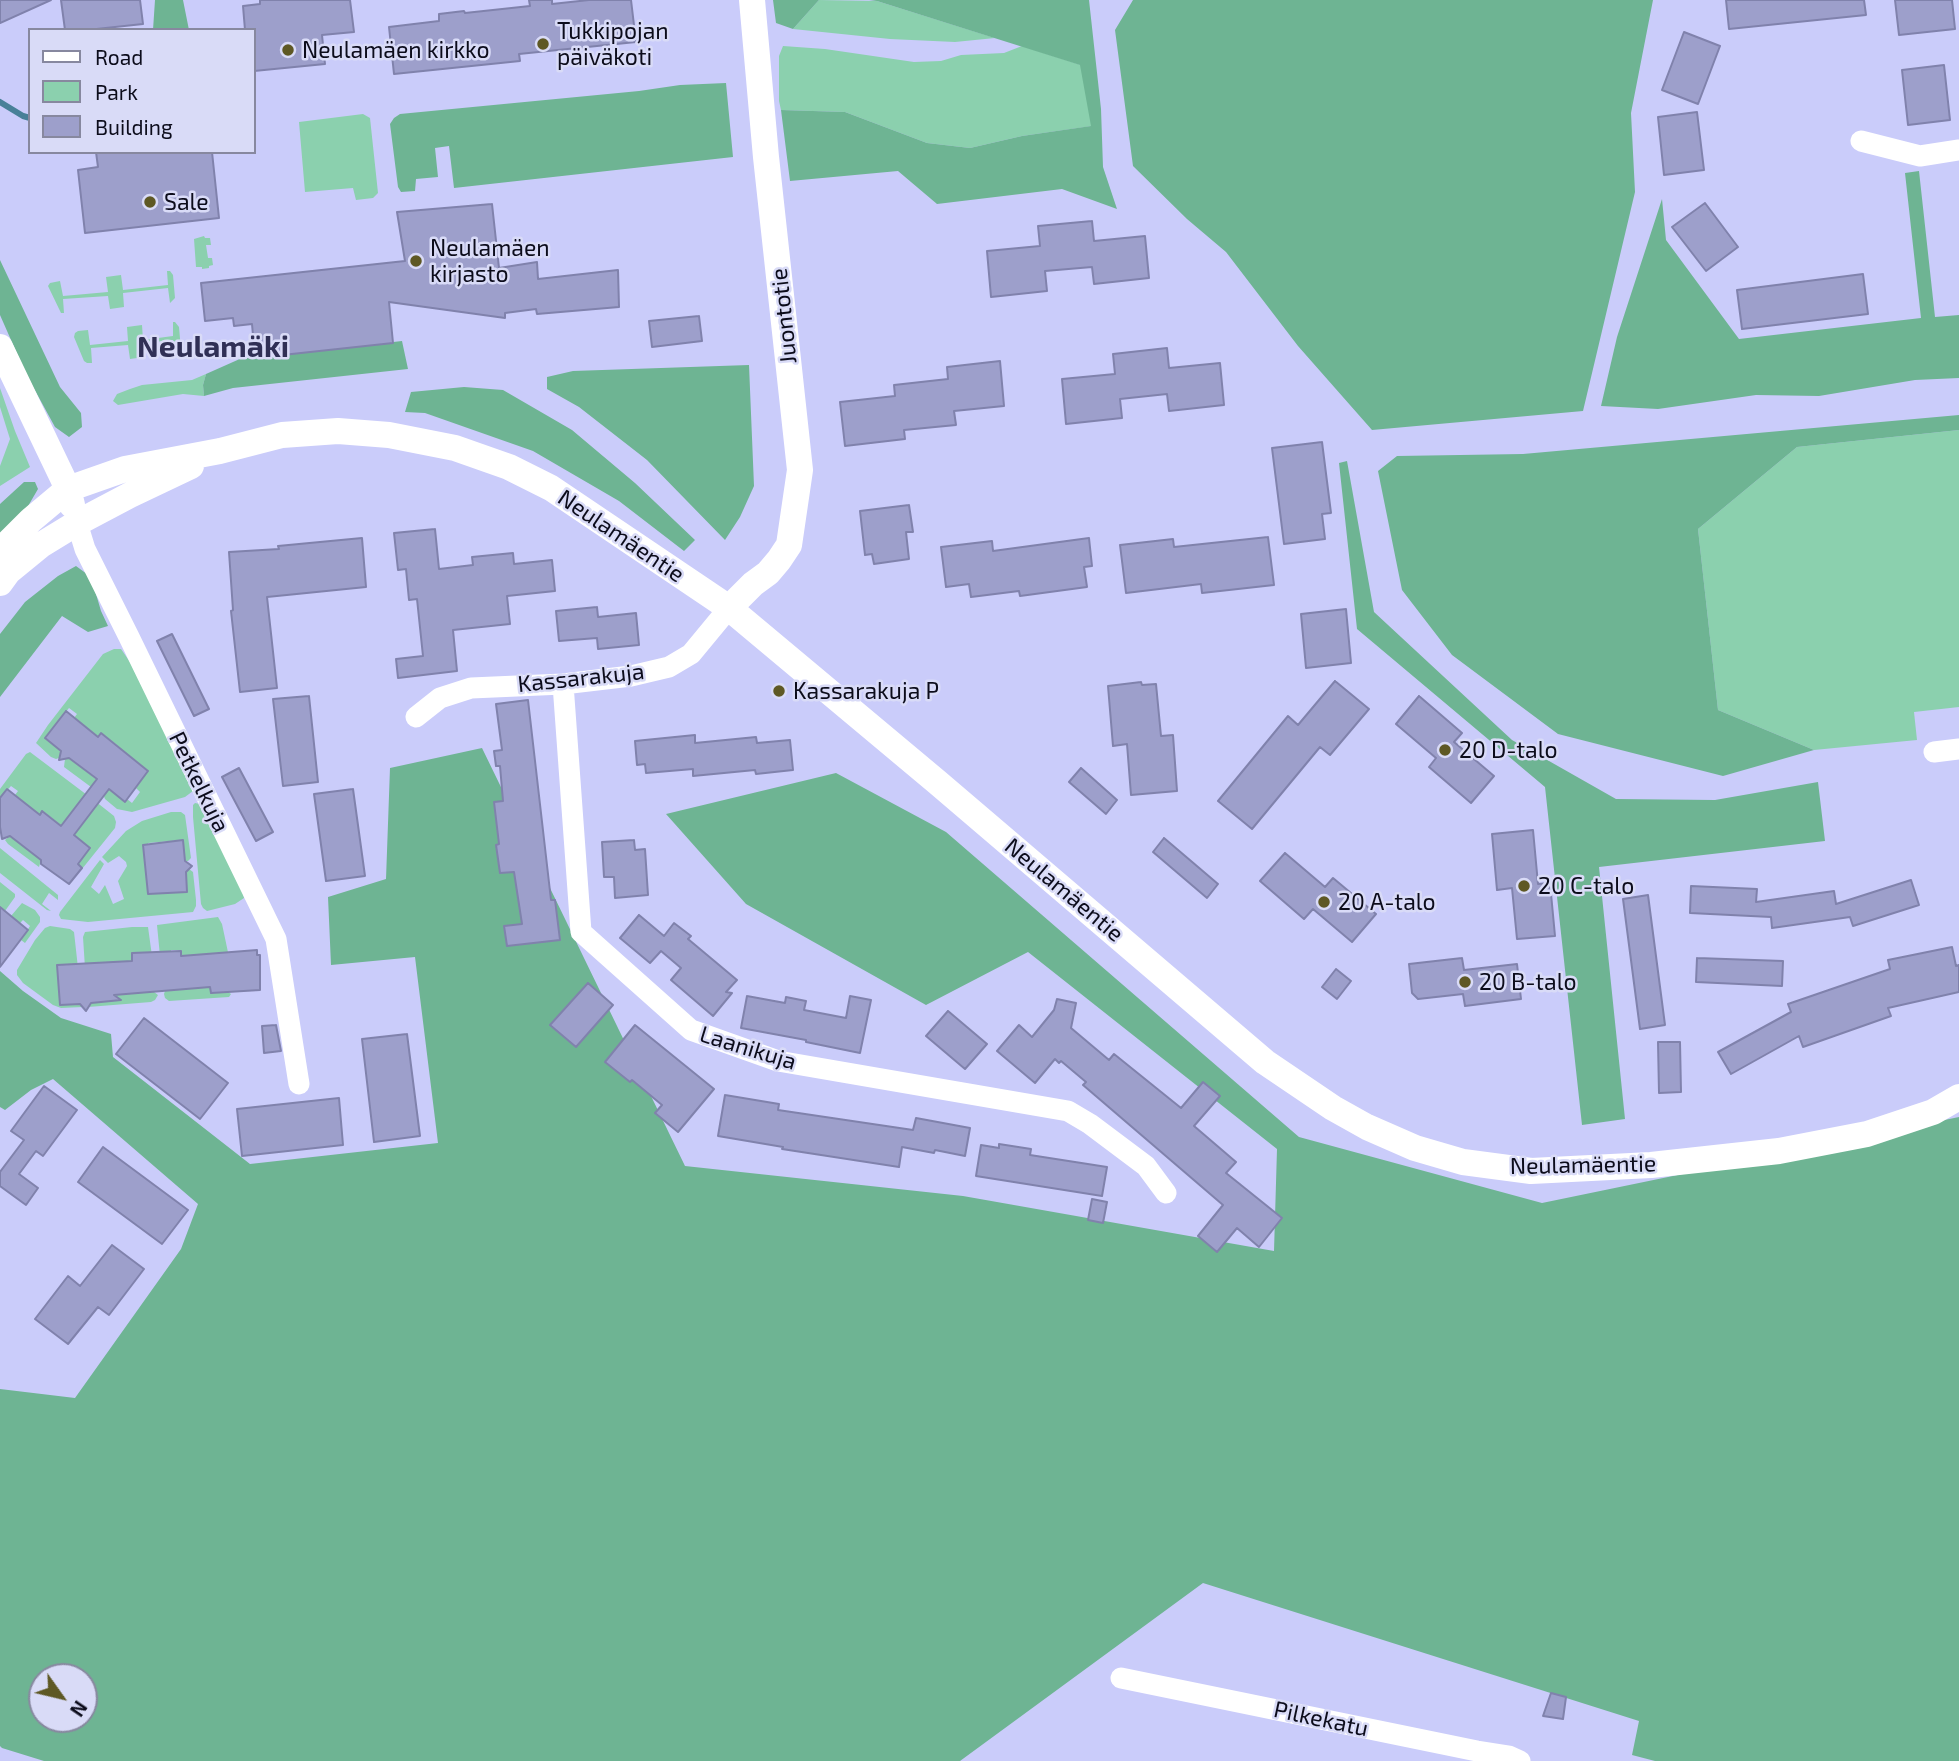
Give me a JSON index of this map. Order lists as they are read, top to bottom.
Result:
{
  "streets": {
    "street": [
      "Juontotie",
      "Neulamäentie",
      "Kassarakuja",
      "Petkelkuja",
      "Laanikuja",
      "Pilkekatu"
    ]
  },
  "crossings": [
    ["Juontotie", "Neulamäentie"],
    ["Juontotie", "Kassarakuja"],
    ["Neulamäentie", "Kassarakuja"],
    ["Neulamäentie", "Petkelkuja"],
    ["Kassarakuja", "Laanikuja"]
  ],
  "districts": ["Neulamäki"],
  "places": [
    "Tukkipojan päiväkoti",
    "Neulamäen kirkko",
    "Sale",
    "Neulamäen kirjasto",
    "Kassarakuja P",
    "20 D-talo",
    "20 C-talo",
    "20 A-talo",
    "20 B-talo"
  ],
  "legend": ["Road", "Park", "Building"],
  "north": "bottom right"
}
